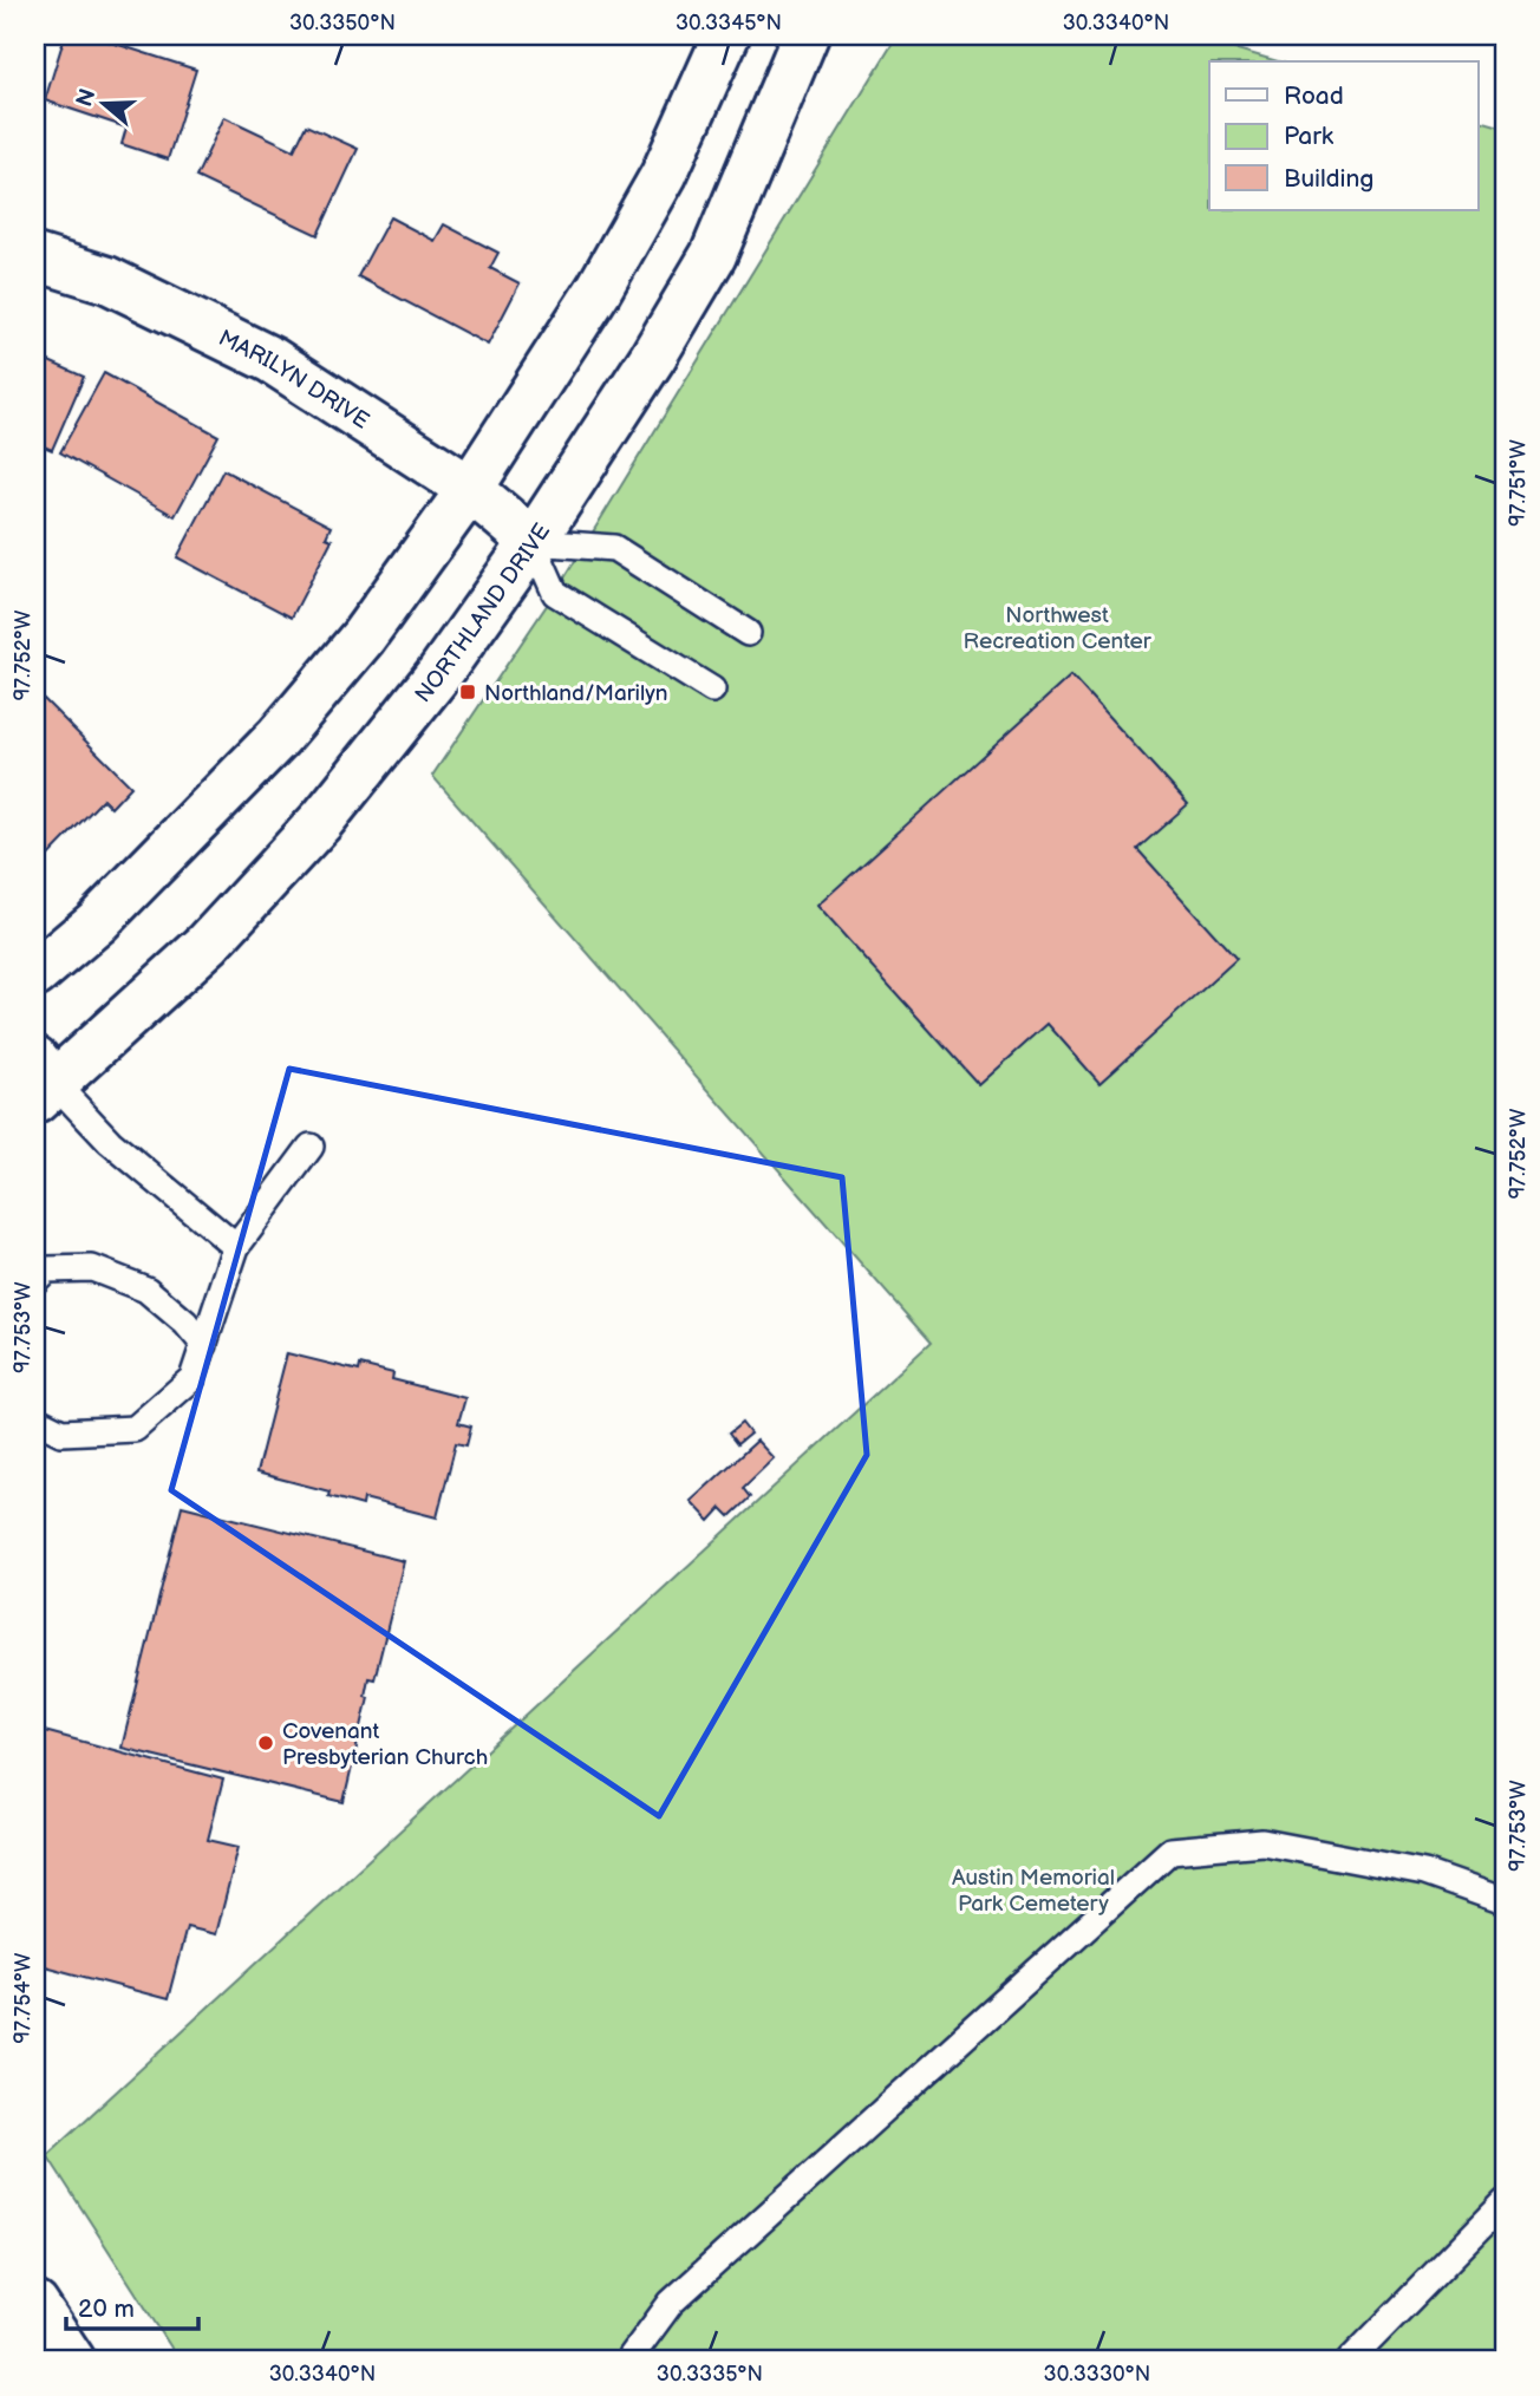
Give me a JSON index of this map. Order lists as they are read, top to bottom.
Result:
{
  "streets": {
    "main road": ["MARILYN DRIVE", "NORTHLAND DRIVE"]
  },
  "crossings": [
    ["MARILYN DRIVE", "NORTHLAND DRIVE"]
  ],
  "parks": ["Northwest Recreation Center", "Austin Memorial Park Cemetery"],
  "places": {
    "transit": ["Northland/Marilyn"],
    "other": ["Covenant Presbyterian Church"]
  },
  "legend": ["Road", "Park", "Building"],
  "scale_bar": "20 m",
  "north": "left",
  "coordinates": [
    "30.3350°N",
    "30.3345°N",
    "30.3340°N",
    "97.751°W",
    "97.752°W",
    "97.753°W",
    "97.754°W",
    "30.3335°N",
    "30.3330°N"
  ]
}
